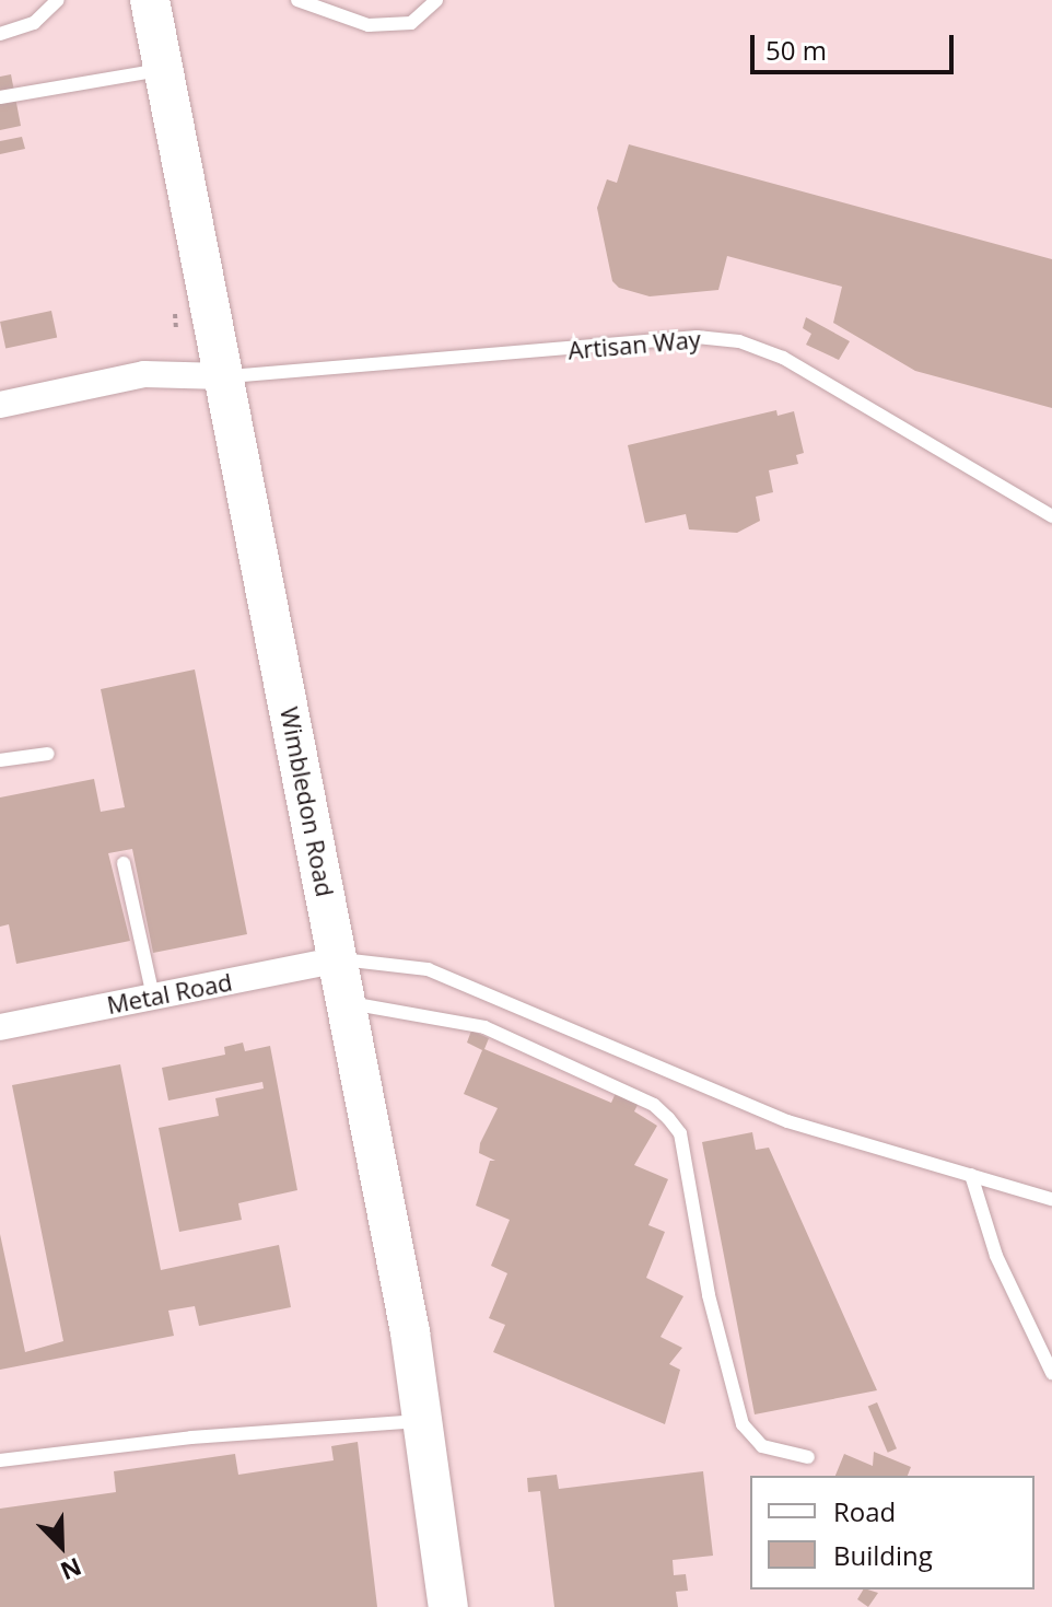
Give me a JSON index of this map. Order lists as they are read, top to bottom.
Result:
{
  "streets": {
    "main road": ["Wimbledon Road"],
    "street": ["Metal Road"],
    "lane": ["Artisan Way"]
  },
  "crossings": [
    ["Artisan Way", "Wimbledon Road"],
    ["Wimbledon Road", "Metal Road"]
  ],
  "legend": ["Road", "Building"],
  "scale_bar": "50 m",
  "north": "bottom right"
}
